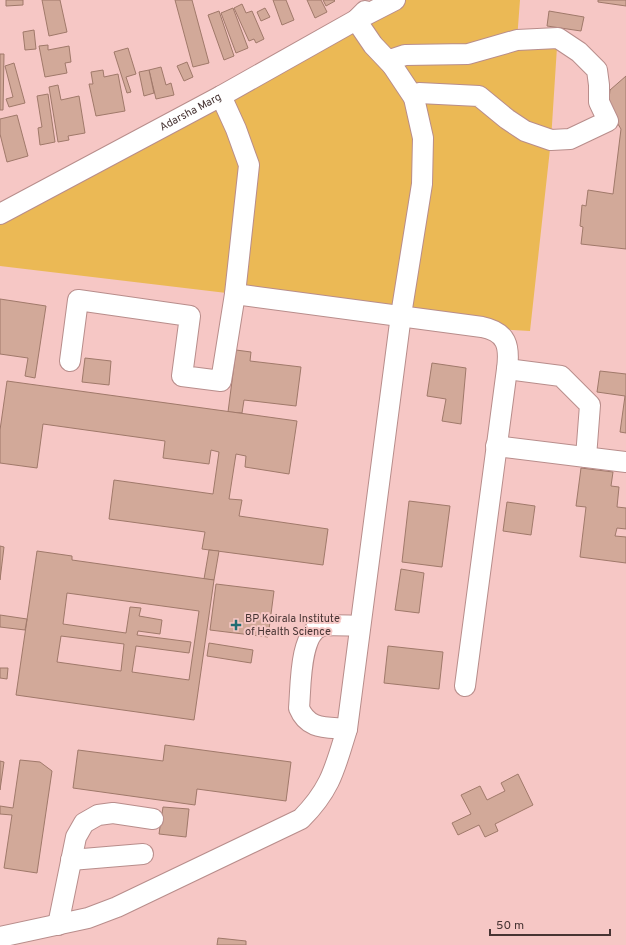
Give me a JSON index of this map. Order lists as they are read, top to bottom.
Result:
{
  "streets": {
    "street": ["Adarsha Marg"]
  },
  "places": {
    "health": ["BP Koirala Institute of Health Science"]
  },
  "scale_bar": "50 m"
}
